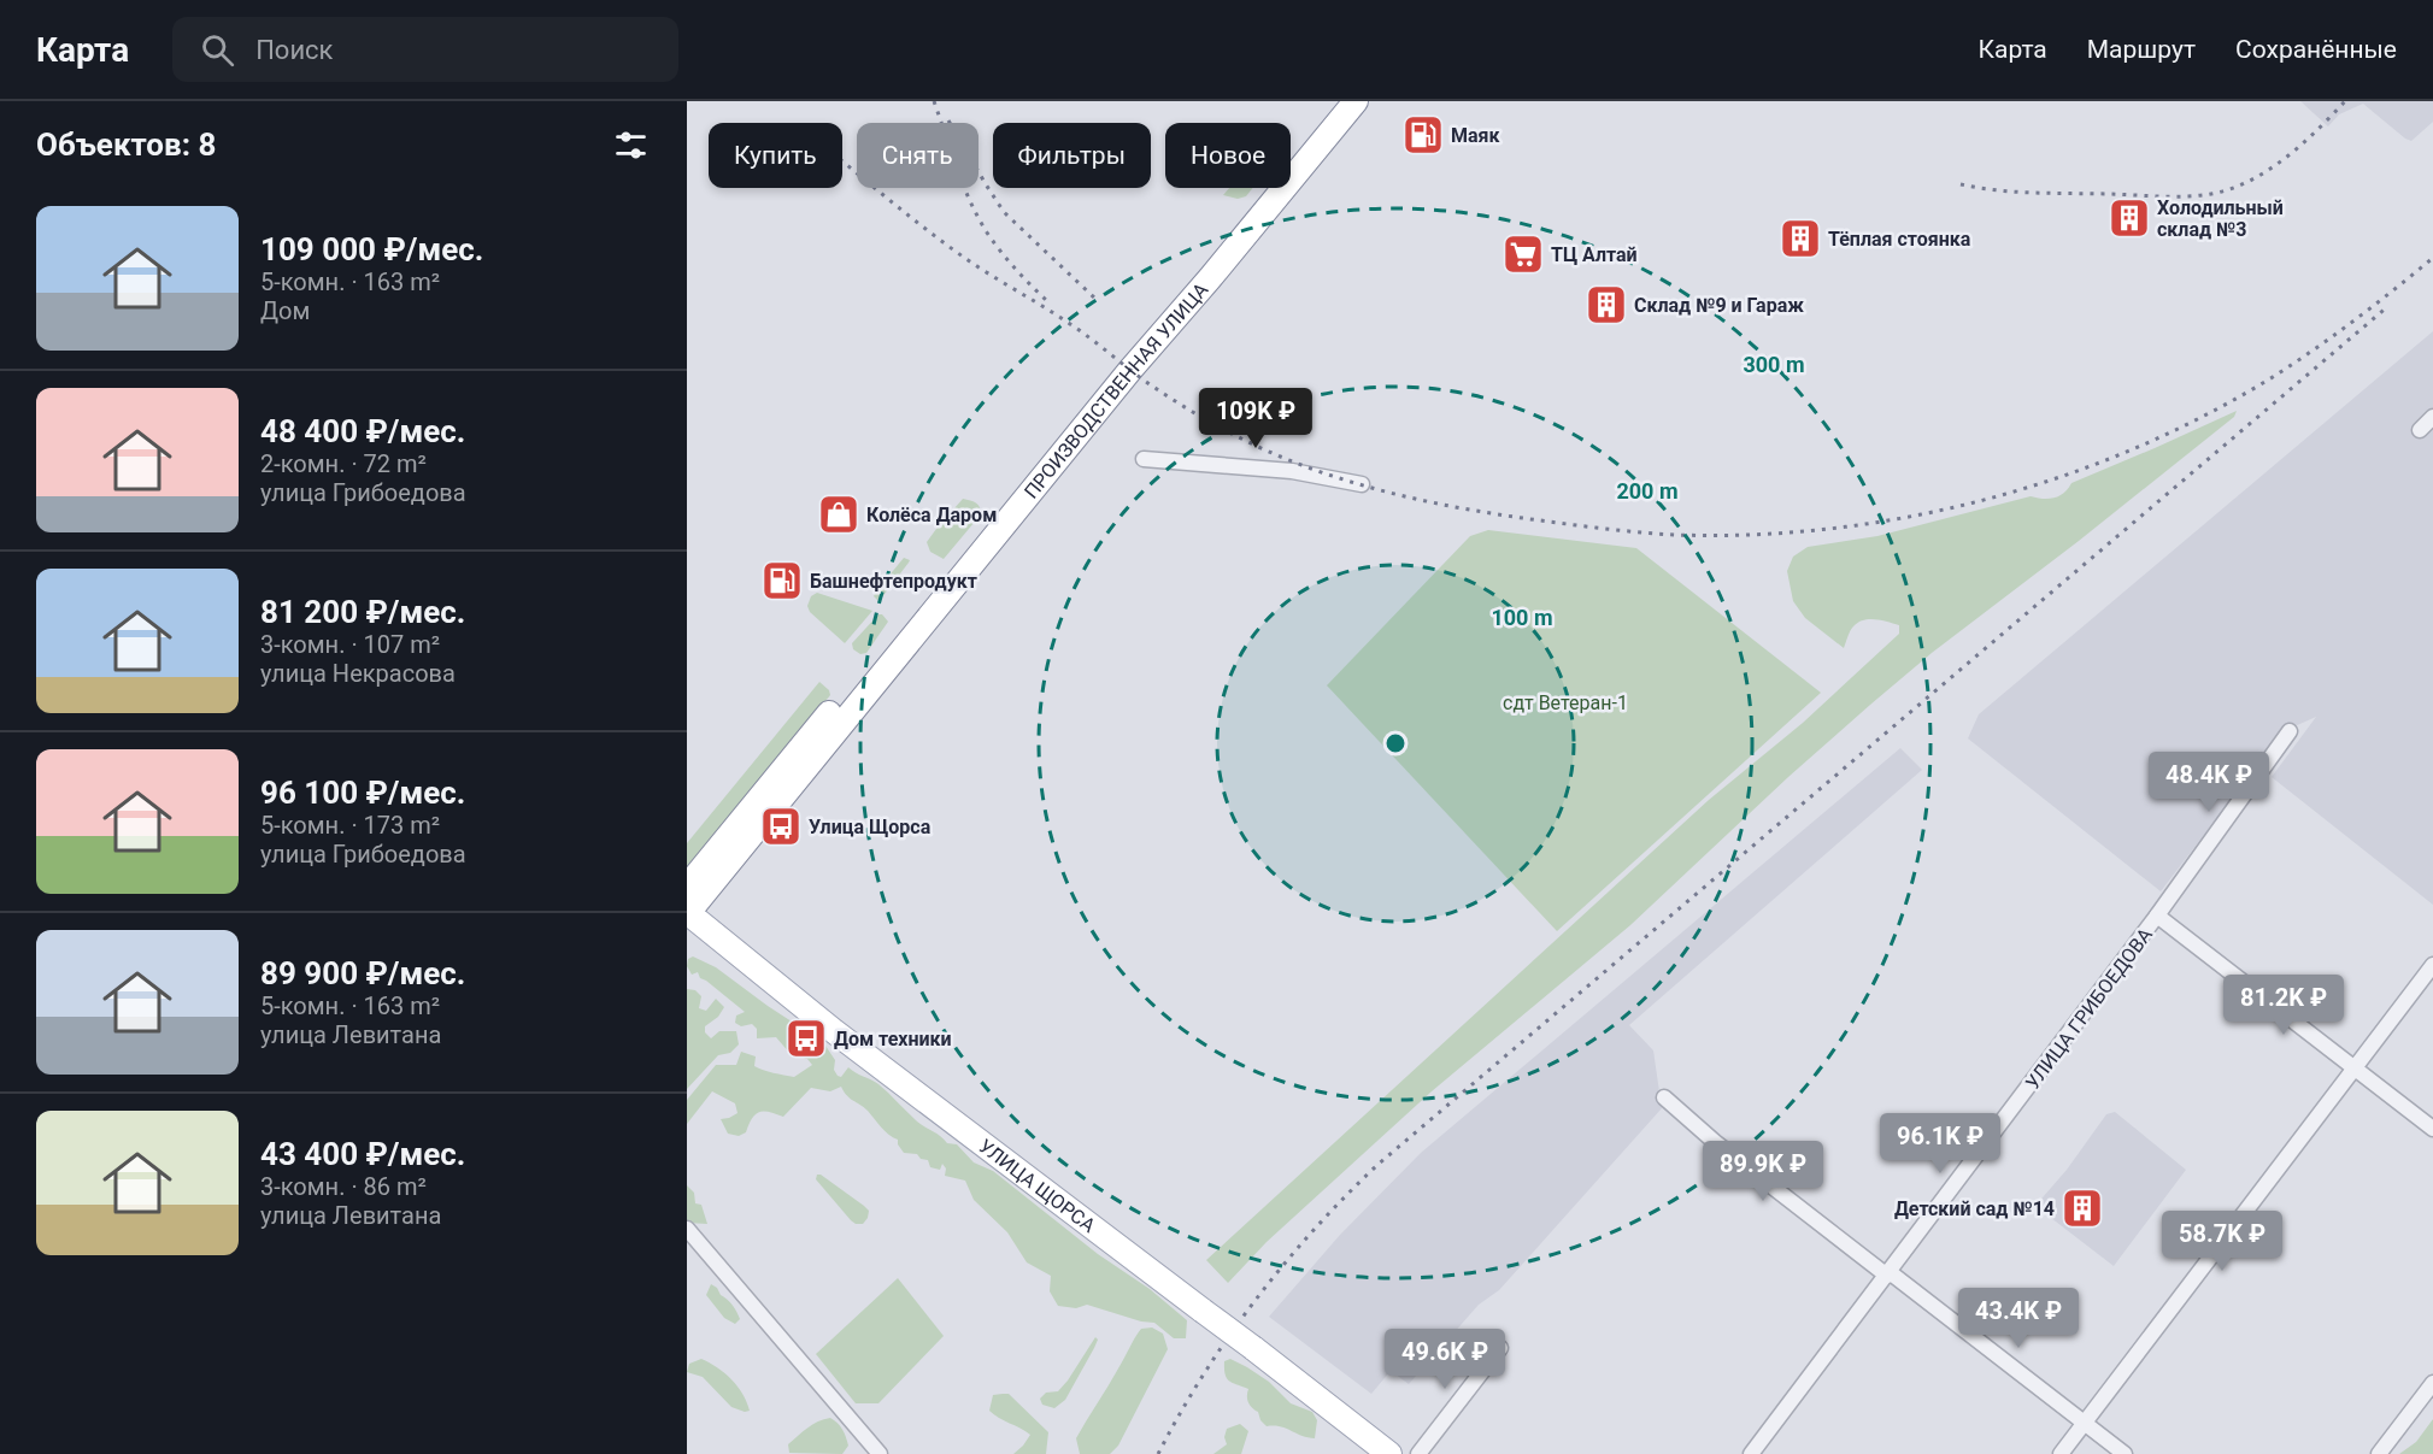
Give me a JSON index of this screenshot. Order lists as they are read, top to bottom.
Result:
{
  "streets": {
    "main road": ["ПРОИЗВОДСТВЕННАЯ УЛИЦА", "УЛИЦА ЩОРСА"],
    "street": ["УЛИЦА ГРИБОЕДОВА"]
  },
  "crossings": [
    ["ПРОИЗВОДСТВЕННАЯ УЛИЦА", "УЛИЦА ЩОРСА"]
  ],
  "parks": ["сдт Ветеран-1"],
  "places": {
    "fuel station": ["Маяк", "Башнефтепродукт"],
    "building": [
      "Холодильный склад №3",
      "Тёплая стоянка",
      "Склад №9 и Гараж",
      "Детский сад №14"
    ],
    "supermarket": ["ТЦ Алтай"],
    "shop": ["Колёса Даром"],
    "bus stop": ["Улица Щорса", "Дом техники"]
  },
  "page": {
    "header": "Карта",
    "search": "Поиск",
    "nav": ["Карта", "Маршрут", "Сохранённые"],
    "heading": "Объектов: 8",
    "chip": [
      "Купить",
      "Снять",
      "Фильтры",
      "Новое"
    ],
    "list": [
      {
        "name": "109 000 ₽/мес.",
        "note": "5-комн. · 163 m² · Дом"
      },
      {
        "name": "48 400 ₽/мес.",
        "note": "2-комн. · 72 m² · улица Грибоедова"
      },
      {
        "name": "81 200 ₽/мес.",
        "note": "3-комн. · 107 m² · улица Некрасова"
      },
      {
        "name": "96 100 ₽/мес.",
        "note": "5-комн. · 173 m² · улица Грибоедова"
      },
      {
        "name": "89 900 ₽/мес.",
        "note": "5-комн. · 163 m² · улица Левитана"
      },
      {
        "name": "43 400 ₽/мес.",
        "note": "3-комн. · 86 m² · улица Левитана"
      }
    ],
    "price": [
      "109K ₽",
      "48.4K ₽",
      "81.2K ₽",
      "96.1K ₽",
      "89.9K ₽",
      "58.7K ₽",
      "43.4K ₽",
      "49.6K ₽"
    ]
  },
  "rings": ["300 m", "200 m", "100 m"]
}
